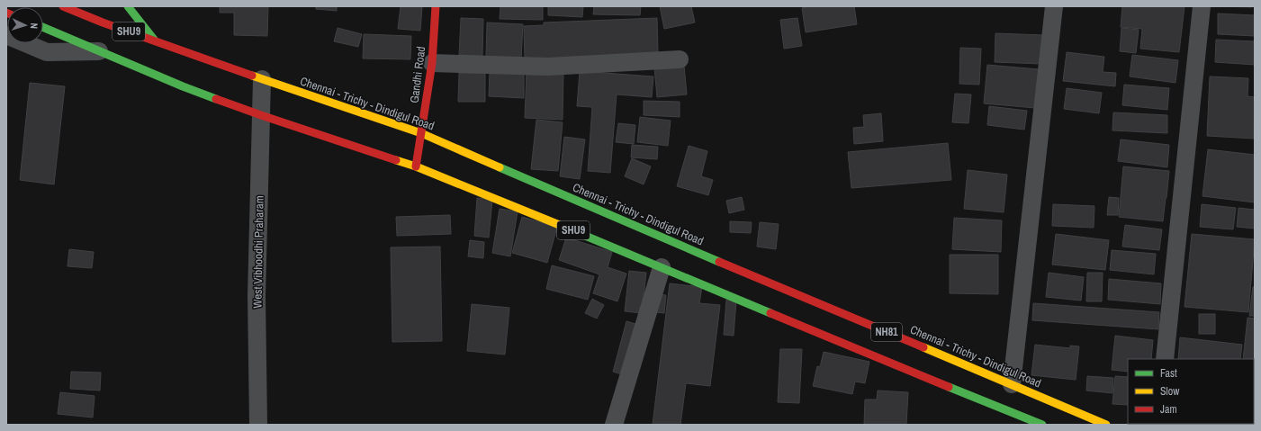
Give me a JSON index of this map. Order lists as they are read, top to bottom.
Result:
{
  "streets": {
    "main road": [
      "SHU9",
      "Gandhi Road",
      "Chennai - Trichy - Dindigul Road",
      "NH81"
    ],
    "street": ["West Vibhoodhi Praharam"]
  },
  "crossings": [
    ["SHU9", "Gandhi Road"],
    ["SHU9", "Chennai - Trichy - Dindigul Road"],
    ["SHU9", "West Vibhoodhi Praharam"],
    ["Gandhi Road", "Chennai - Trichy - Dindigul Road"],
    ["Chennai - Trichy - Dindigul Road", "West Vibhoodhi Praharam"]
  ],
  "legend": ["Fast", "Slow", "Jam"],
  "north": "right"
}
